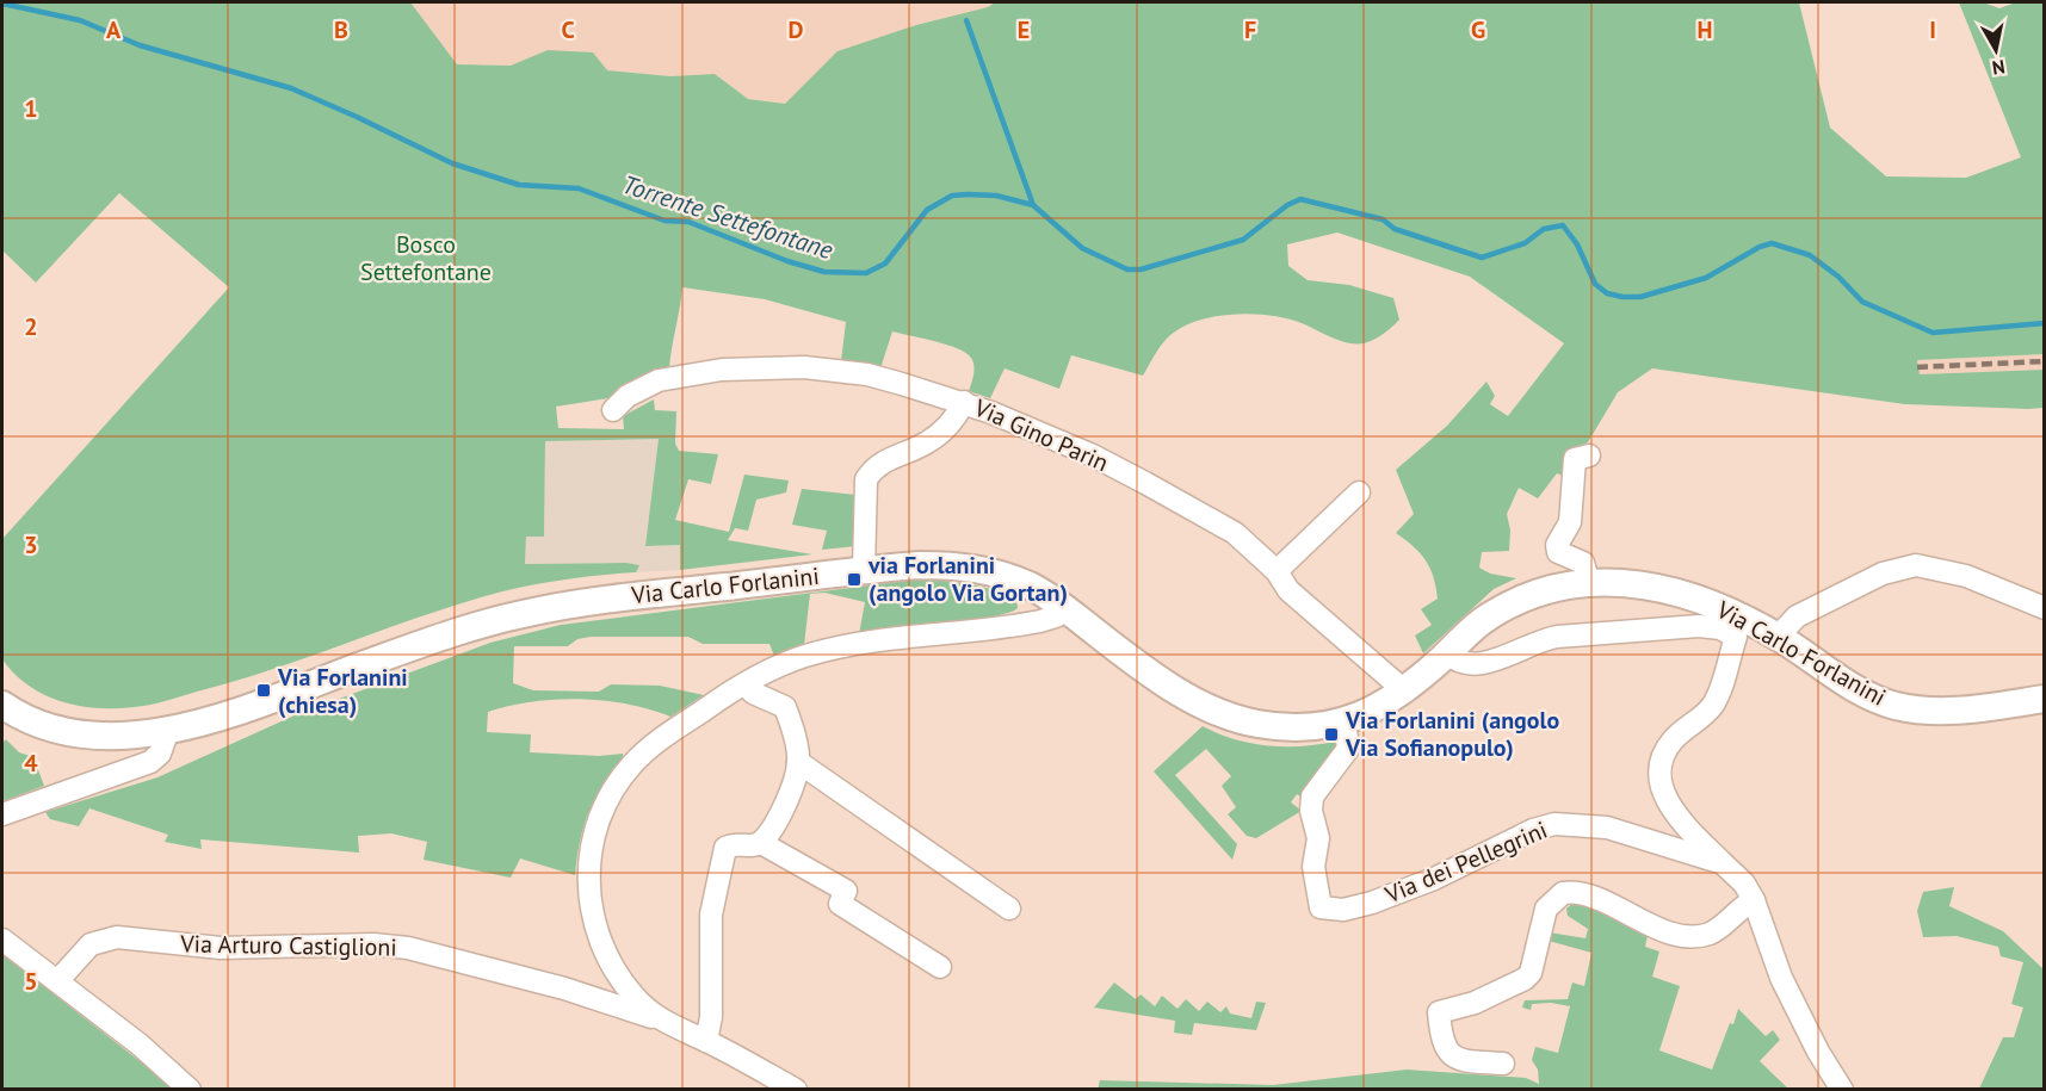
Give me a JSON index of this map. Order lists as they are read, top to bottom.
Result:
{
  "streets": {
    "main road": ["Via Carlo Forlanini"],
    "street": ["Via Gino Parin", "Via dei Pellegrini", "Via Arturo Castiglioni"]
  },
  "crossings": [
    ["Via Gino Parin", "Via Carlo Forlanini"],
    ["Via Carlo Forlanini", "Via dei Pellegrini"]
  ],
  "water": ["Torrente Settefontane"],
  "parks": ["Bosco Settefontane"],
  "places": {
    "transit": ["via Forlanini (angolo Via Gortan)", "Via Forlanini (chiesa)", "Via Forlanini (angolo Via Sofianopulo)"]
  },
  "north": "bottom",
  "grid": {
    "columns": [
      "A",
      "B",
      "C",
      "D",
      "E",
      "F",
      "G",
      "H",
      "I"
    ],
    "rows": [
      "1",
      "2",
      "3",
      "4",
      "5"
    ]
  }
}
